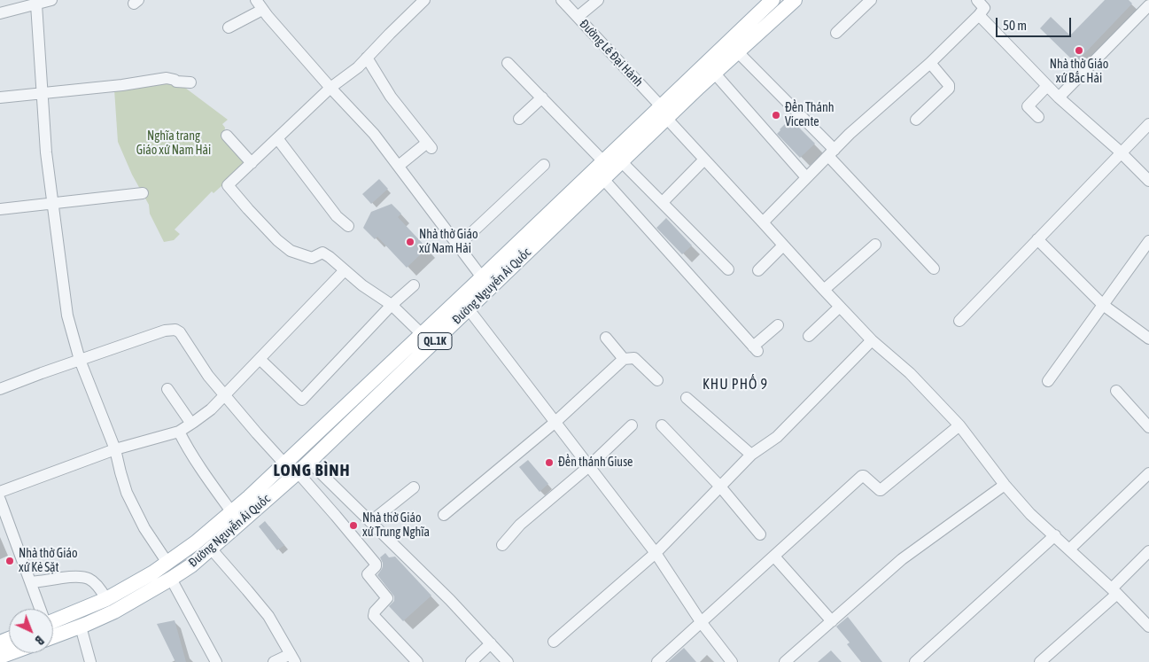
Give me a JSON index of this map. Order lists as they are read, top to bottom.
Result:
{
  "streets": {
    "main road": ["Đường Nguyễn Ái Quốc", "QL.1K"],
    "street": ["Đường Lê Đại Hành"]
  },
  "crossings": [
    ["Đường Lê Đại Hành", "Đường Nguyễn Ái Quốc"]
  ],
  "districts": ["KHU PHỐ 9", "LONG BÌNH"],
  "parks": ["Nghĩa trang Giáo xứ Nam Hải"],
  "places": [
    "Nhà thờ Giáo xứ Bắc Hải",
    "Đền Thánh Vicente",
    "Nhà thờ Giáo xứ Nam Hải",
    "Đền thánh Giuse",
    "Nhà thờ Giáo xứ Trung Nghĩa",
    "Nhà thờ Giáo xứ Kẻ Sặt"
  ],
  "scale_bar": "50 m",
  "north": "bottom right"
}
